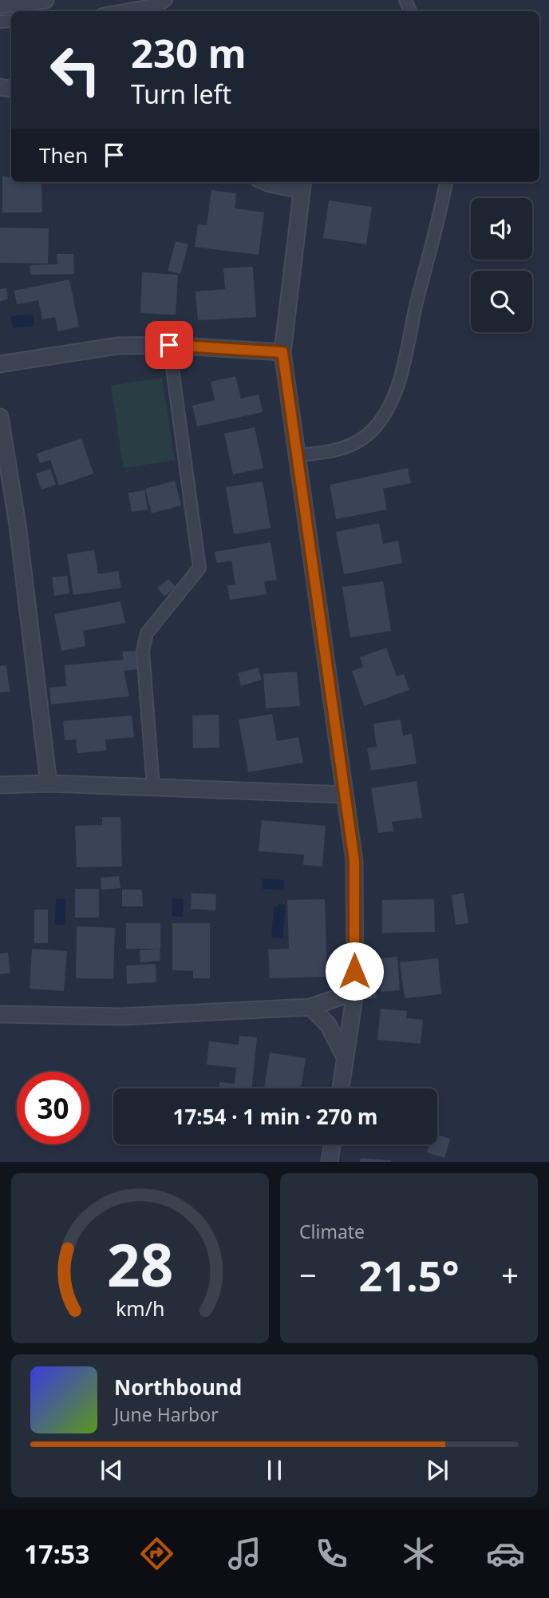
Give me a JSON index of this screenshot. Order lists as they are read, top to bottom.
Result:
{
  "page": {
    "turn": ["230 m", "Turn left"],
    "then": "Then",
    "limit": "30",
    "trip": "17:54 · 1 min · 270 m",
    "tile": "Climate",
    "heat": ["−", "21.5°", "+"],
    "song": ["Northbound", "June Harbor"],
    "tabs": "17:53",
    "gauge": ["28", "km/h"]
  }
}
